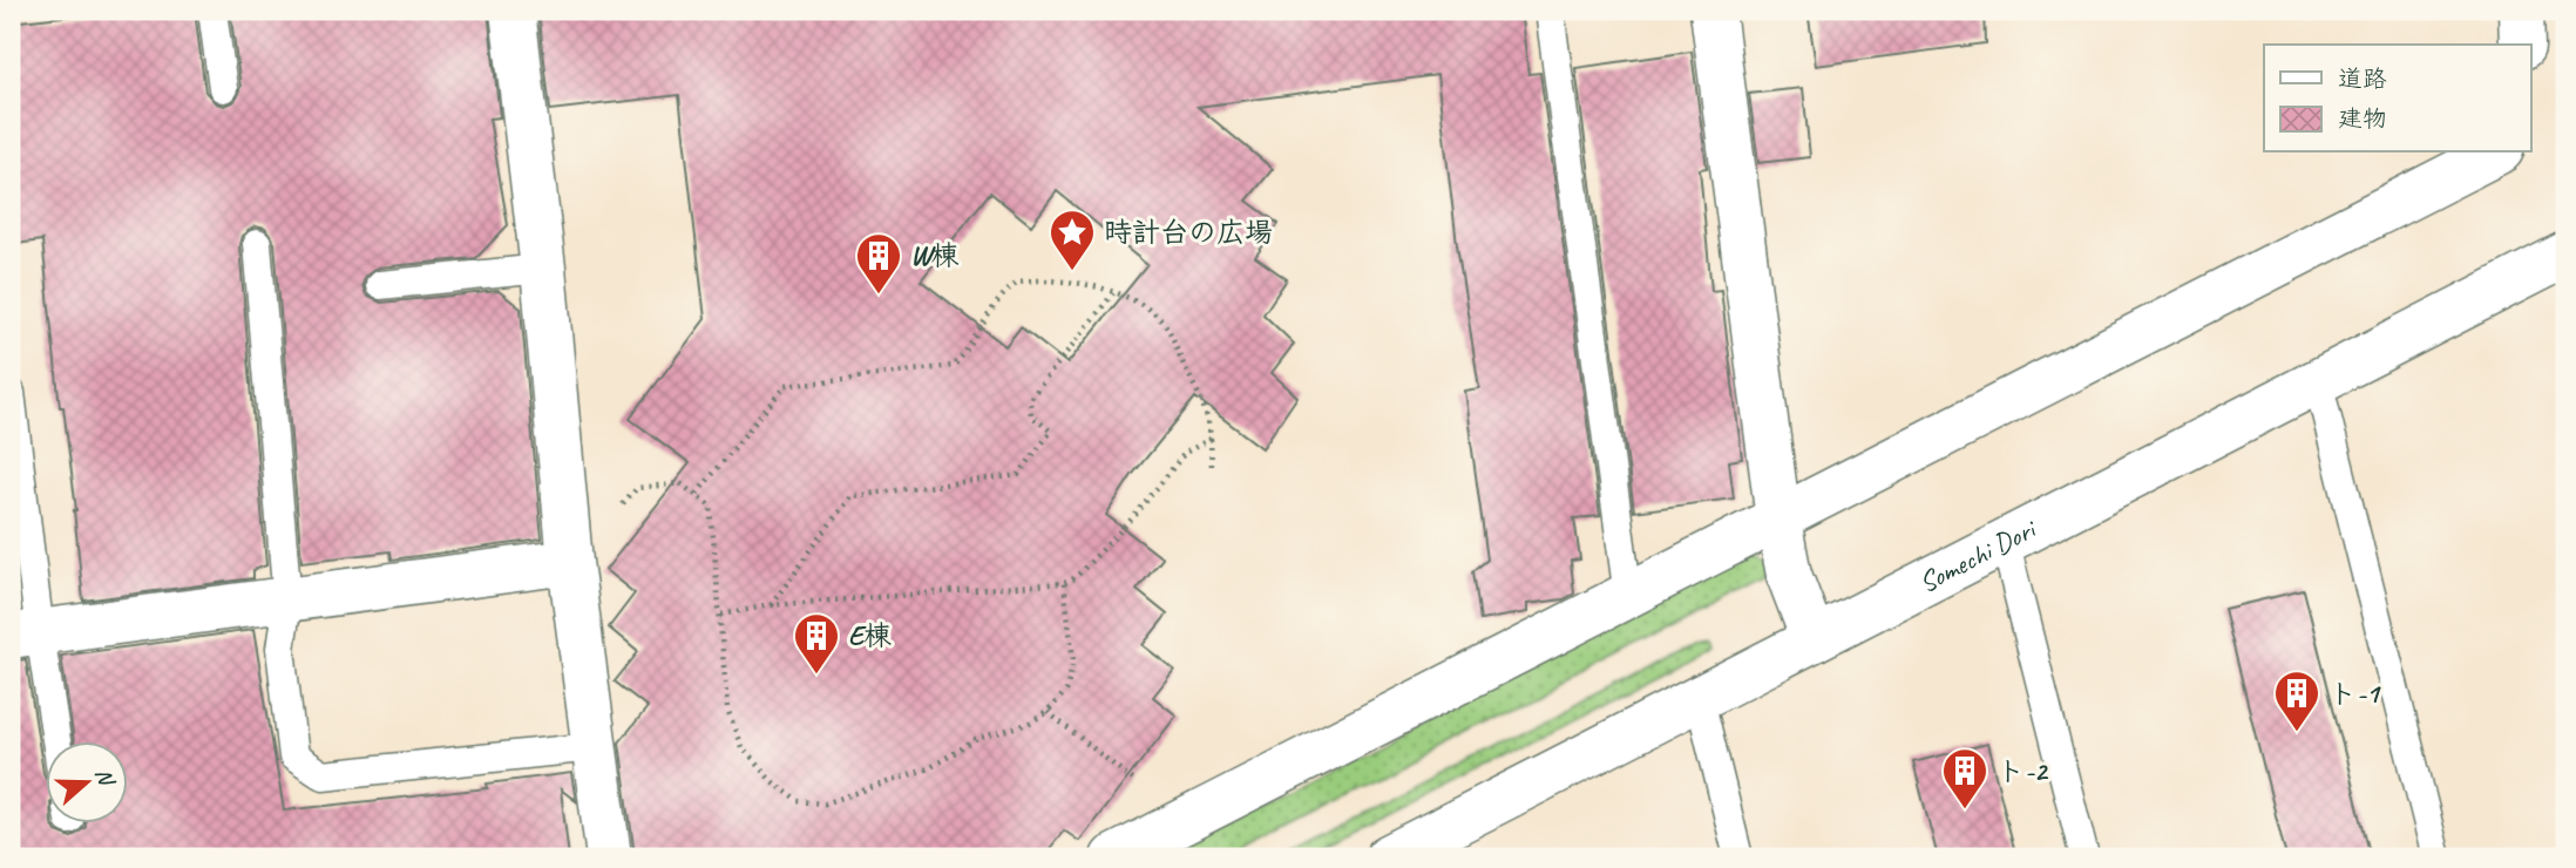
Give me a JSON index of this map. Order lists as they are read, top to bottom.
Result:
{
  "streets": {
    "street": ["Somechi Dori"]
  },
  "places": {
    "place": ["時計台の広場"],
    "building": [
      "W棟",
      "E棟",
      "ト-1",
      "ト-2"
    ]
  },
  "legend": ["道路", "建物"],
  "north": "right"
}
